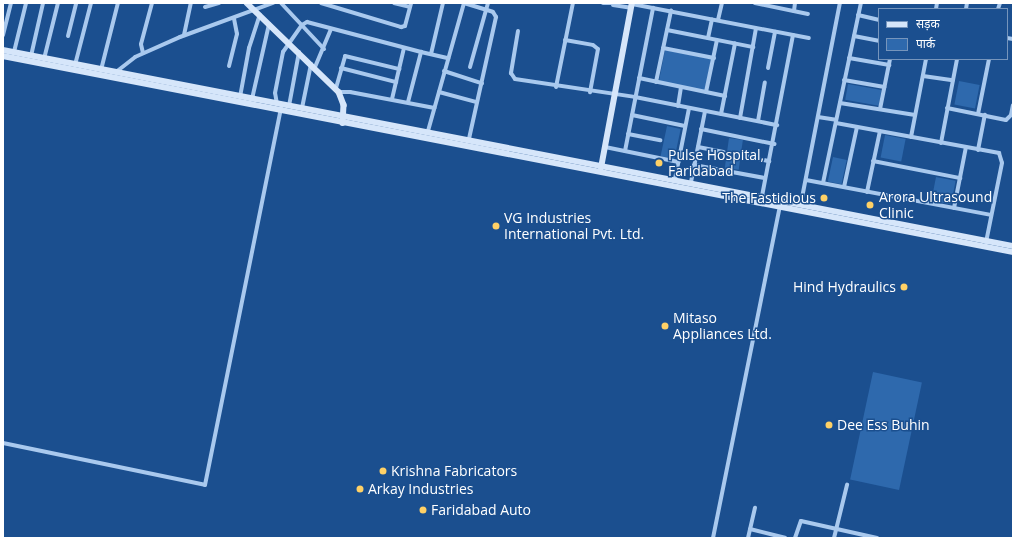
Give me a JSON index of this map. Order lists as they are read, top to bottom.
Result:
{
  "places": [
    "Pulse Hospital, Faridabad",
    "The Fastidious",
    "Arora Ultrasound Clinic",
    "VG Industries International Pvt. Ltd.",
    "Hind Hydraulics",
    "Mitaso Appliances Ltd.",
    "Dee Ess Buhin",
    "Krishna Fabricators",
    "Arkay Industries",
    "Faridabad Auto"
  ],
  "legend": ["सड़क", "पार्क"]
}
